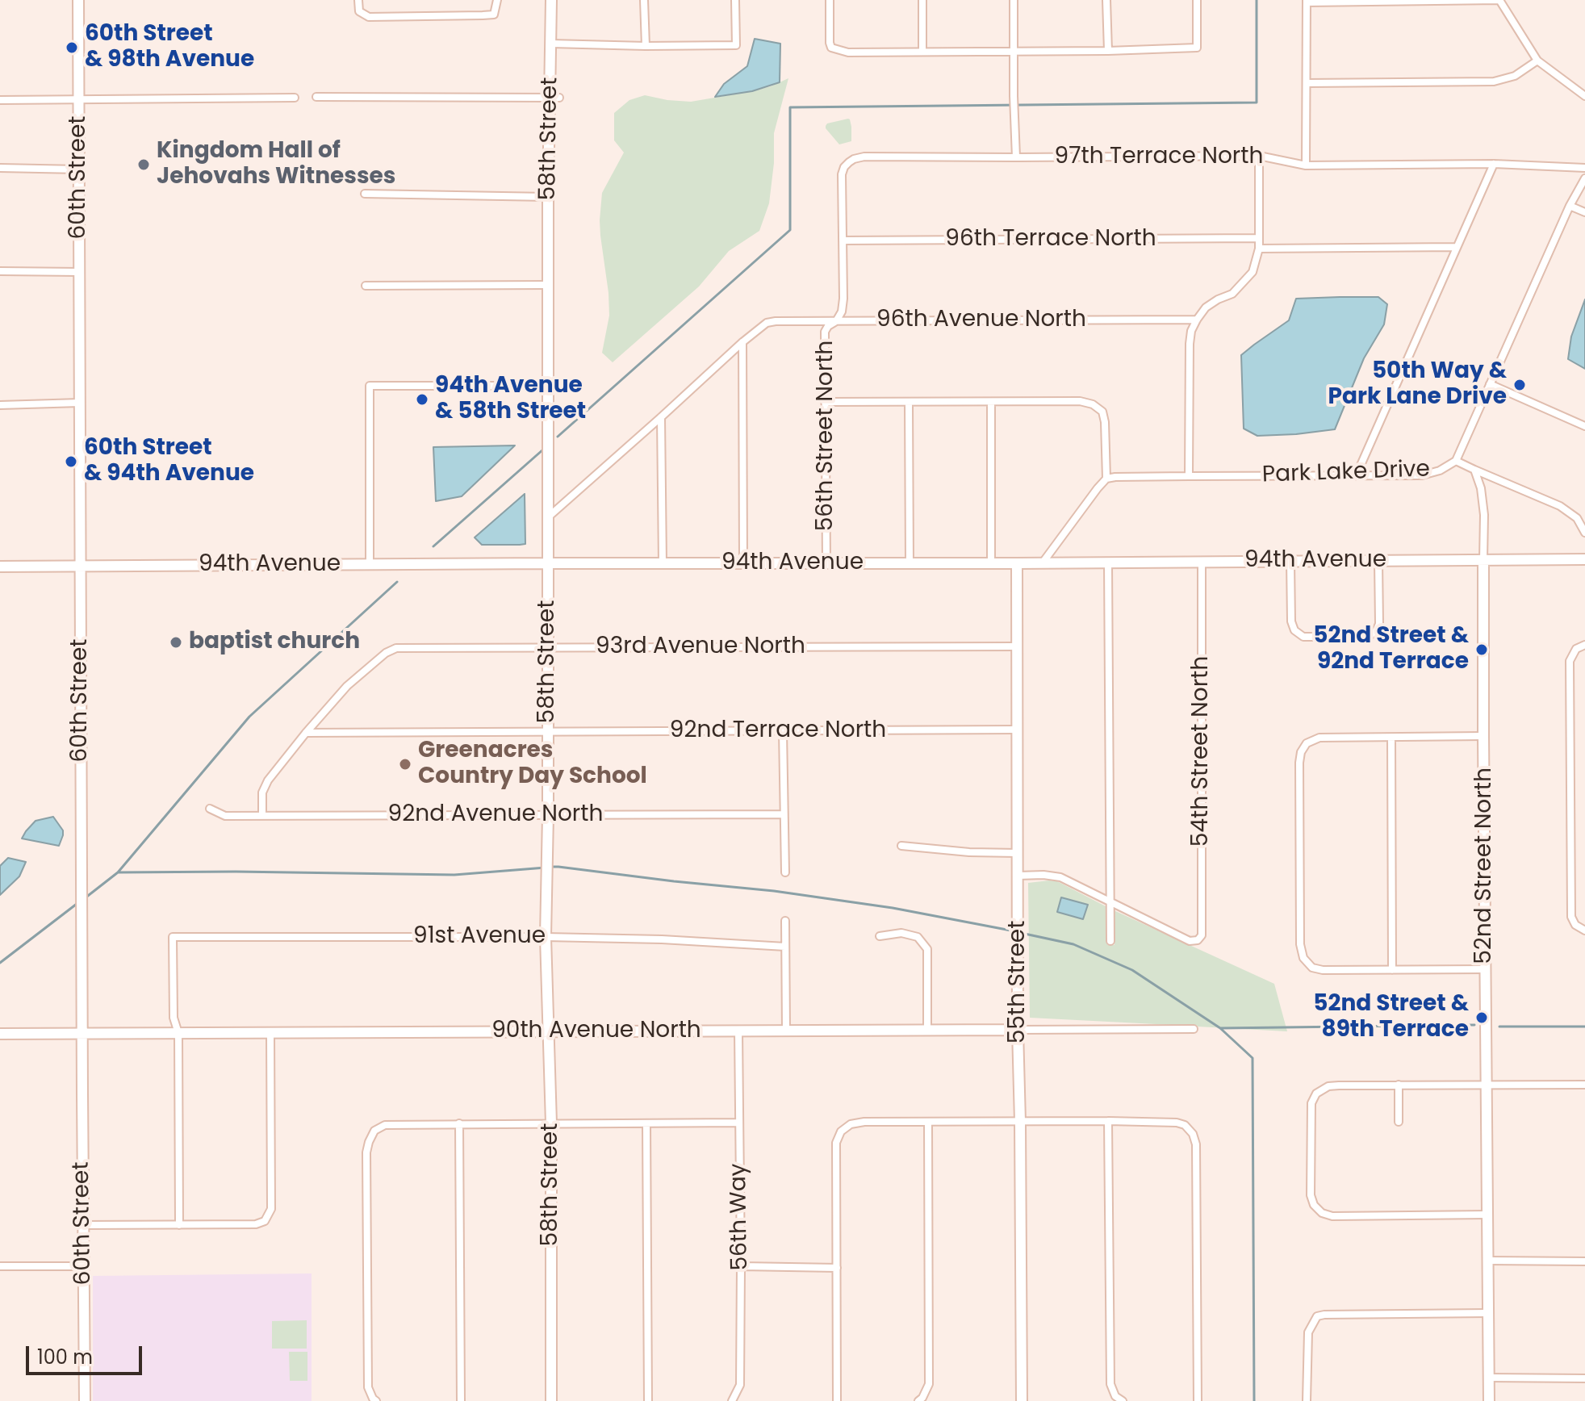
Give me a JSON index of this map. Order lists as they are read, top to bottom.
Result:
{
  "streets": {
    "street": [
      "58th Street",
      "97th Terrace North",
      "60th Street",
      "96th Terrace North",
      "96th Avenue North",
      "56th Street North",
      "Park Lake Drive",
      "94th Avenue",
      "93rd Avenue North",
      "92nd Terrace North",
      "54th Street North",
      "92nd Avenue North",
      "52nd Street North",
      "91st Avenue",
      "55th Street",
      "90th Avenue North",
      "56th Way"
    ]
  },
  "crossings": [
    ["58th Street", "94th Avenue"],
    ["58th Street", "93rd Avenue North"],
    ["58th Street", "92nd Terrace North"],
    ["58th Street", "92nd Avenue North"],
    ["58th Street", "91st Avenue"],
    ["58th Street", "90th Avenue North"],
    ["97th Terrace North", "56th Street North"],
    ["60th Street", "94th Avenue"],
    ["60th Street", "90th Avenue North"],
    ["96th Terrace North", "56th Street North"],
    ["96th Avenue North", "56th Street North"],
    ["56th Street North", "94th Avenue"],
    ["94th Avenue", "54th Street North"],
    ["94th Avenue", "52nd Street North"],
    ["94th Avenue", "55th Street"],
    ["93rd Avenue North", "92nd Terrace North"],
    ["93rd Avenue North", "55th Street"],
    ["92nd Terrace North", "55th Street"],
    ["91st Avenue", "90th Avenue North"],
    ["55th Street", "90th Avenue North"],
    ["90th Avenue North", "56th Way"]
  ],
  "places": [
    "60th Street & 98th Avenue",
    "Kingdom Hall of Jehovahs Witnesses",
    "50th Way & Park Lane Drive",
    "94th Avenue & 58th Street",
    "60th Street & 94th Avenue",
    "baptist church",
    "52nd Street & 92nd Terrace",
    "Greenacres Country Day School",
    "52nd Street & 89th Terrace"
  ],
  "scale_bar": "100 m"
}
